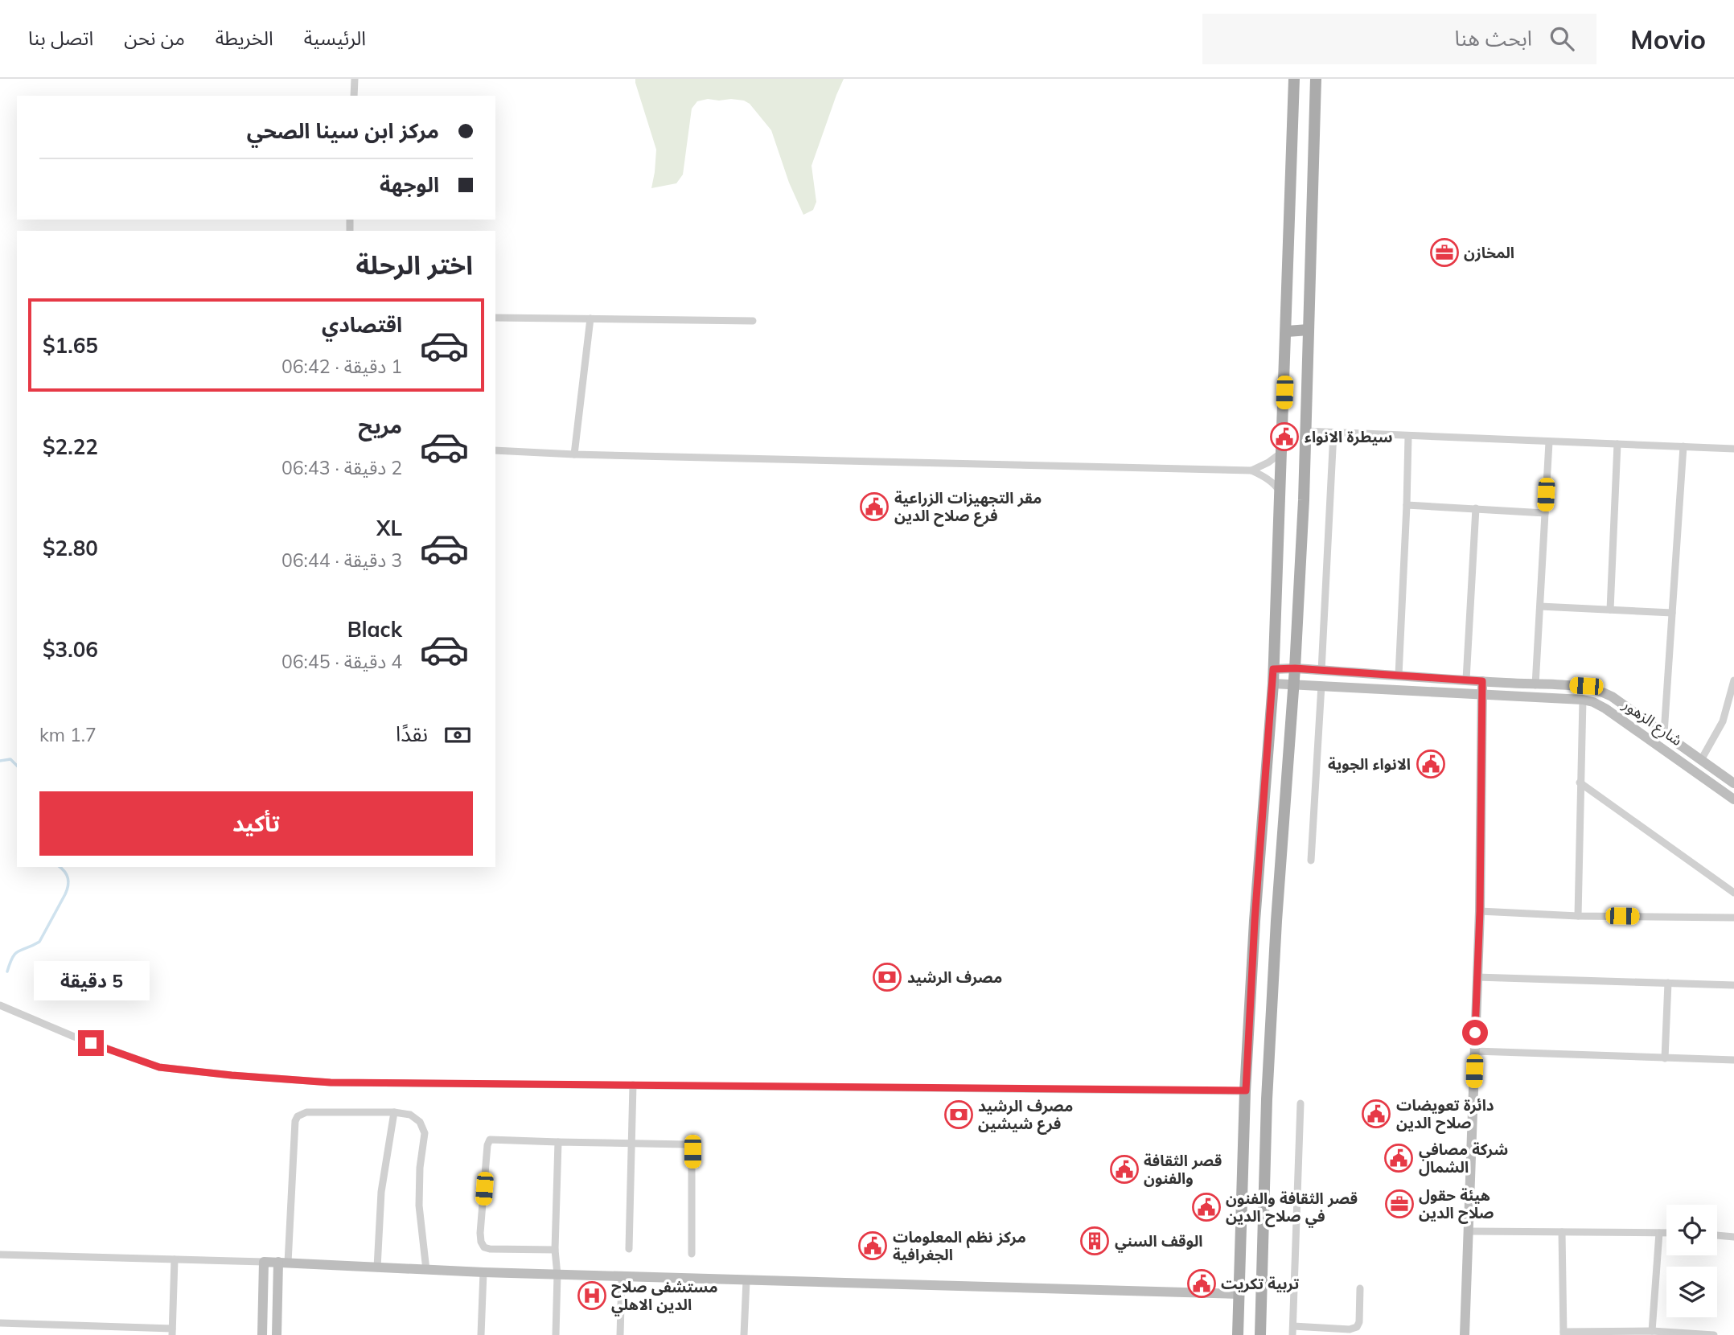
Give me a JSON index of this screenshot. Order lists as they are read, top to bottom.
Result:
{
  "streets": {
    "street": ["شارع الزهور"]
  },
  "places": {
    "office": ["المخازن", "هيئة حقول صلاح الدين"],
    "public building": [
      "سيطرة الانواء",
      "مقر التجهيزات الزراعية فرع صلاح الدين",
      "الانواء الجوية",
      "دائرة تعويضات صلاح الدين",
      "شركة مصافي الشمال",
      "قصر الثقافة والفنون",
      "قصر الثقافة والفنون في صلاح الدين",
      "مركز نظم المعلومات الجغرافية",
      "تربية تكريت"
    ],
    "bank": ["مصرف الرشيد", "مصرف الرشيد فرع شيشين"],
    "building": ["الوقف السني"],
    "hospital": ["مستشفى صلاح الدين الاهلي"]
  },
  "page": {
    "header": "Movio",
    "search": "ابحث هنا",
    "nav": [
      "الرئيسية",
      "الخريطة",
      "من نحن",
      "اتصل بنا"
    ],
    "banner": ["مركز ابن سينا الصحي", "الوجهة"],
    "heading": "اختر الرحلة",
    "list": [
      {
        "name": "اقتصادي",
        "note": "1 دقيقة · 06:42",
        "value": "$1.65"
      },
      {
        "name": "مريح",
        "note": "2 دقيقة · 06:43",
        "value": "$2.22"
      },
      {
        "name": "XL",
        "note": "3 دقيقة · 06:44",
        "value": "$2.80"
      },
      {
        "name": "Black",
        "note": "4 دقيقة · 06:45",
        "value": "$3.06"
      }
    ],
    "pay": ["نقدًا", "1.7 km"],
    "buttons": "تأكيد",
    "bubble": "5 دقيقة"
  }
}
